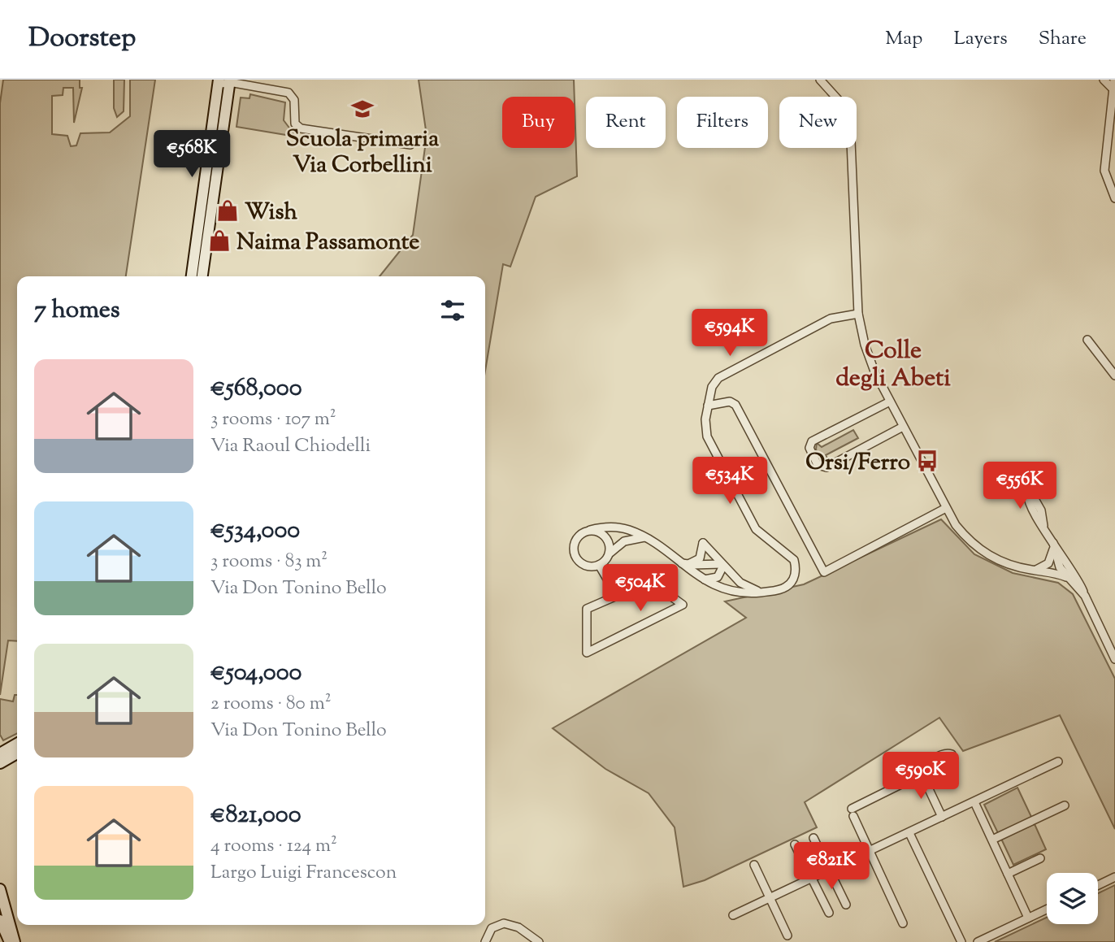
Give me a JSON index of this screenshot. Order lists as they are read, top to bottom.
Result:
{
  "districts": ["Colle degli Abeti"],
  "places": {
    "school or university": ["Scuola primaria Via Corbellini"],
    "shop": ["Wish", "Naima Passamonte"],
    "bus stop": ["Orsi/Ferro"]
  },
  "page": {
    "header": "Doorstep",
    "nav": ["Map", "Layers", "Share"],
    "chip": [
      "Buy",
      "Rent",
      "Filters",
      "New"
    ],
    "price": [
      "€568K",
      "€594K",
      "€534K",
      "€556K",
      "€504K",
      "€590K",
      "€821K"
    ],
    "heading": "7 homes",
    "list": [
      {
        "name": "€568,000",
        "note": "3 rooms · 107 m² · Via Raoul Chiodelli"
      },
      {
        "name": "€534,000",
        "note": "3 rooms · 83 m² · Via Don Tonino Bello"
      },
      {
        "name": "€504,000",
        "note": "2 rooms · 80 m² · Via Don Tonino Bello"
      },
      {
        "name": "€821,000",
        "note": "4 rooms · 124 m² · Largo Luigi Francescon"
      }
    ]
  }
}
